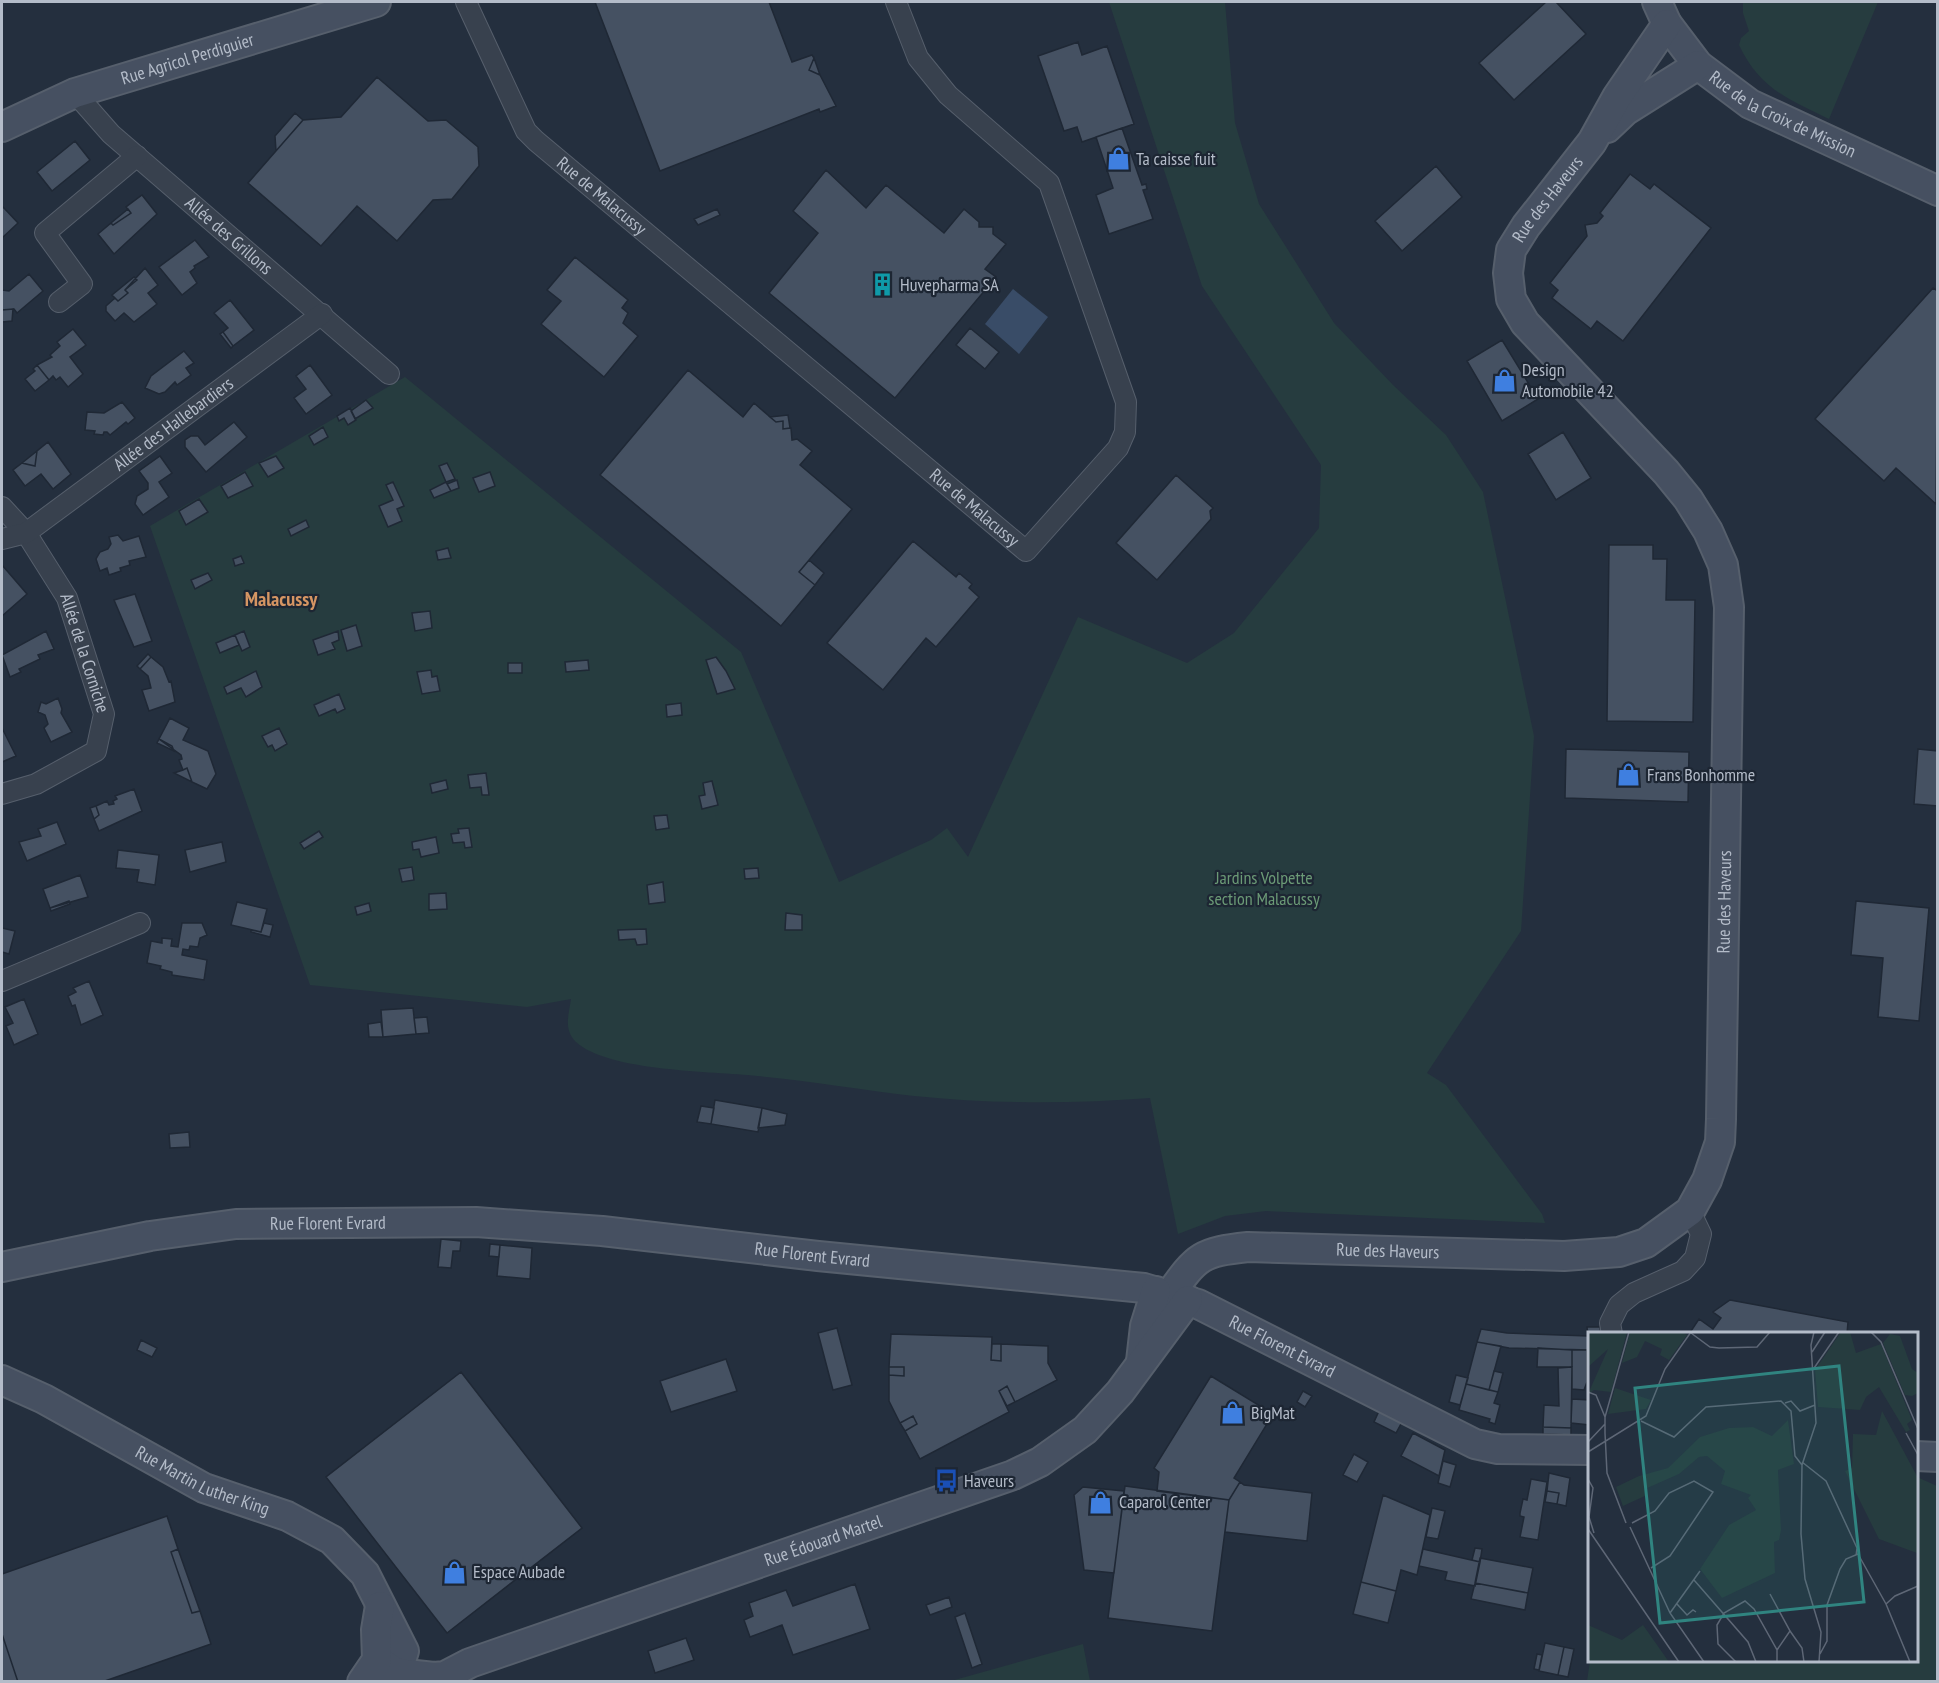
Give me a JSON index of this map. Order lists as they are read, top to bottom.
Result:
{
  "streets": {
    "street": [
      "Rue Agricol Perdiguier",
      "Rue de la Croix de Mission",
      "Rue de Malacussy",
      "Rue des Haveurs",
      "Allée des Grillons",
      "Allée des Hallebardiers",
      "Allée de la Corniche",
      "Rue Florent Evrard",
      "Rue Martin Luther King",
      "Rue Édouard Martel"
    ]
  },
  "crossings": [
    ["Rue Agricol Perdiguier", "Allée des Grillons"],
    ["Rue de la Croix de Mission", "Rue des Haveurs"],
    ["Rue des Haveurs", "Rue Florent Evrard"],
    ["Rue des Haveurs", "Rue Édouard Martel"],
    ["Allée des Grillons", "Allée des Hallebardiers"],
    ["Allée des Hallebardiers", "Allée de la Corniche"],
    ["Rue Florent Evrard", "Rue Édouard Martel"],
    ["Rue Martin Luther King", "Rue Édouard Martel"]
  ],
  "districts": ["Malacussy"],
  "parks": ["Jardins Volpette section Malacussy"],
  "places": {
    "shop": [
      "Ta caisse fuit",
      "Design Automobile 42",
      "Frans Bonhomme",
      "BigMat",
      "Caparol Center",
      "Espace Aubade"
    ],
    "building": ["Huvepharma SA"],
    "bus stop": ["Haveurs"]
  }
}
